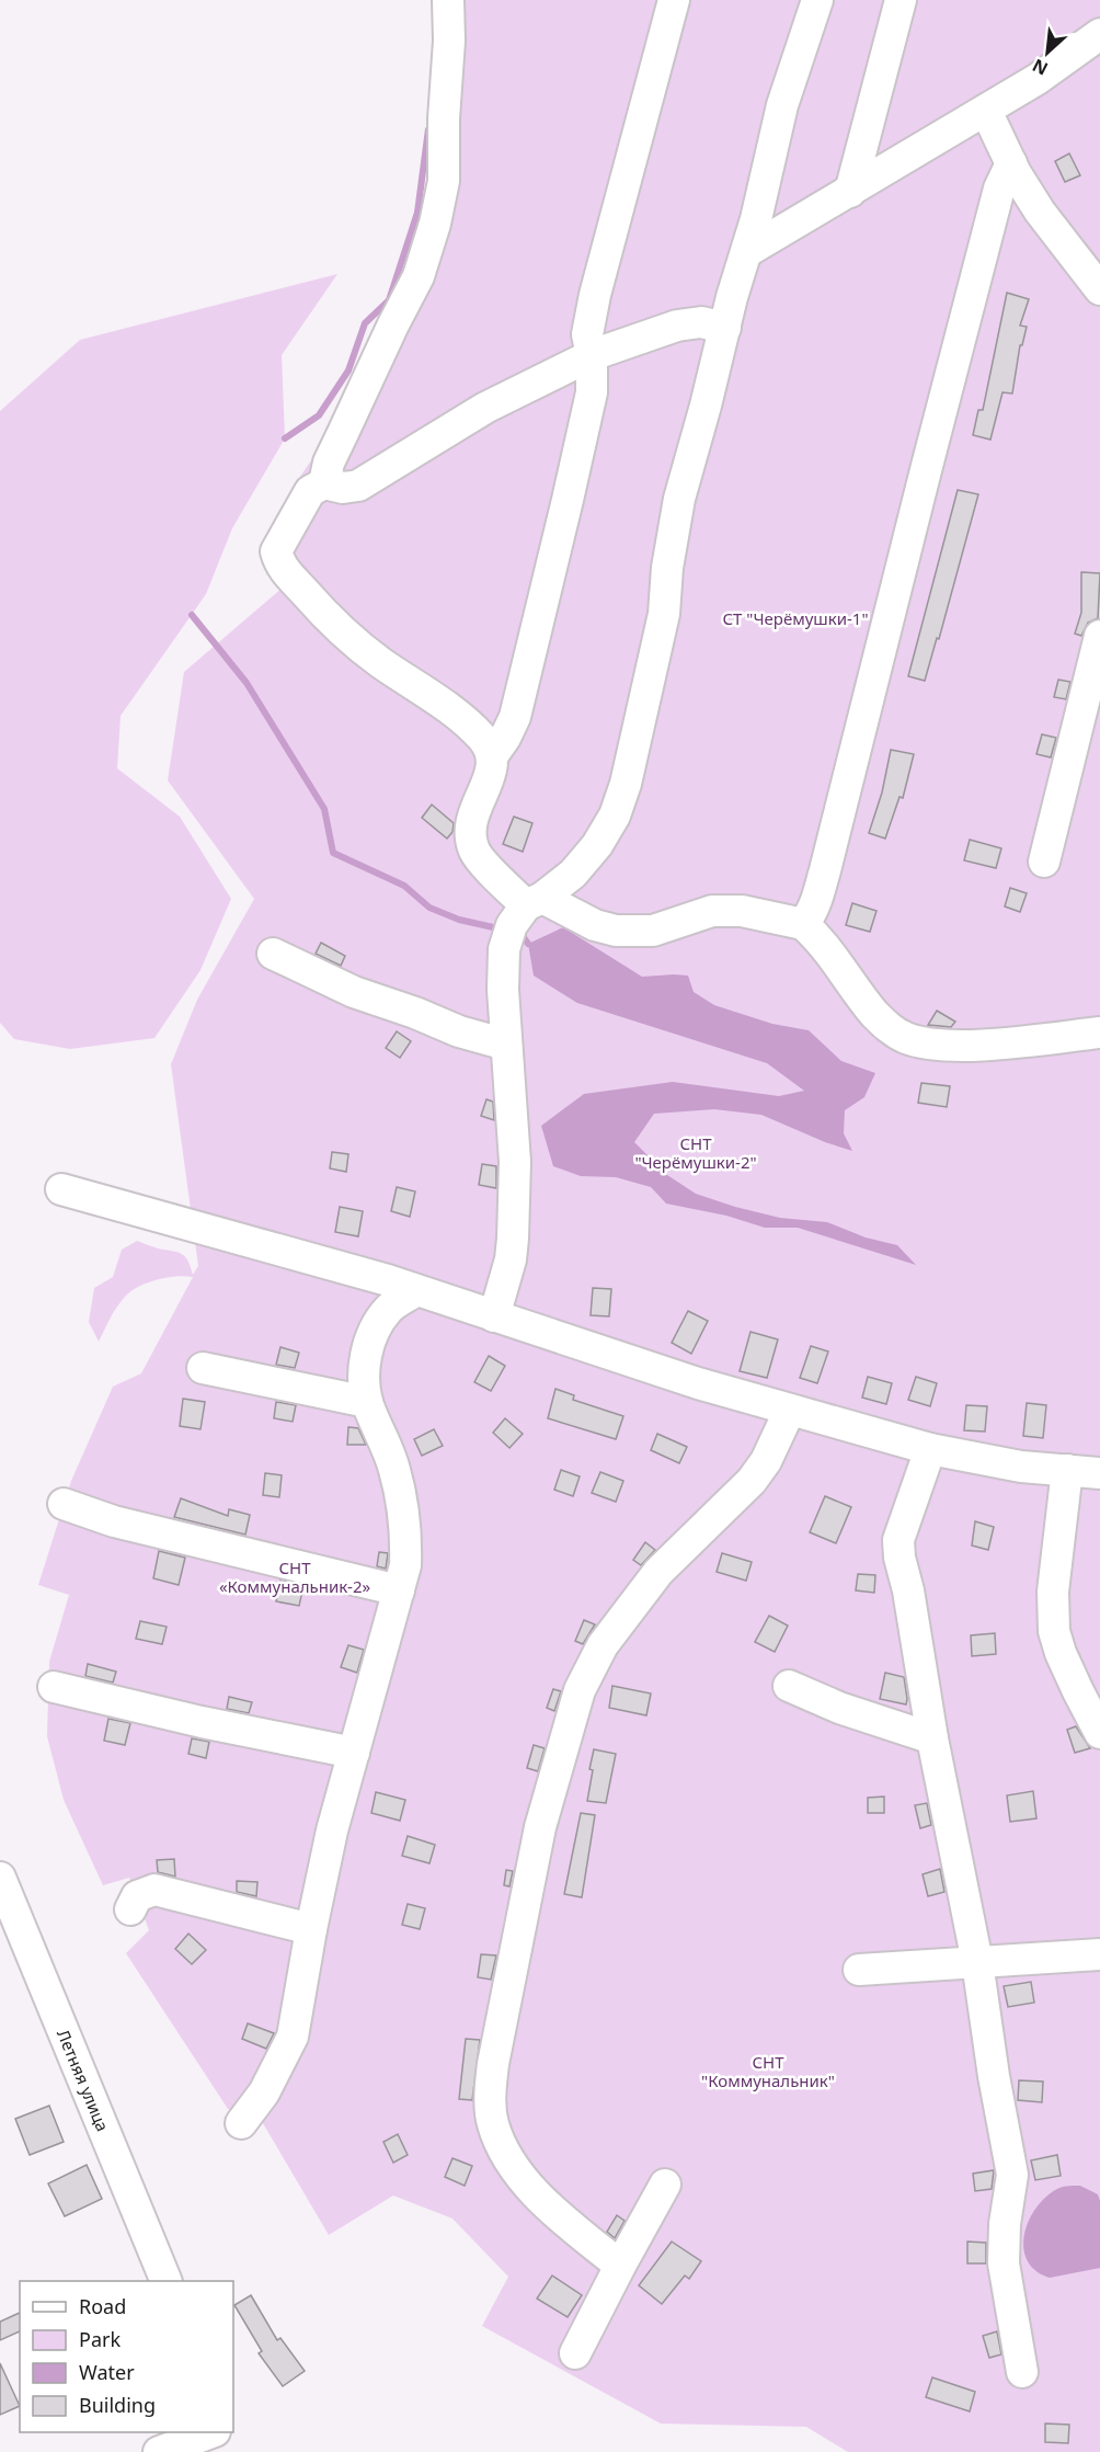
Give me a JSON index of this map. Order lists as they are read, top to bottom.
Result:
{
  "streets": {
    "street": ["Летняя улица"]
  },
  "parks": [
    "СТ \"Черёмушки-1\"",
    "СНТ \"Черёмушки-2\"",
    "СНТ «Коммунальник-2»",
    "СНТ \"Коммунальник\""
  ],
  "legend": [
    "Road",
    "Park",
    "Water",
    "Building"
  ],
  "north": "bottom left"
}
